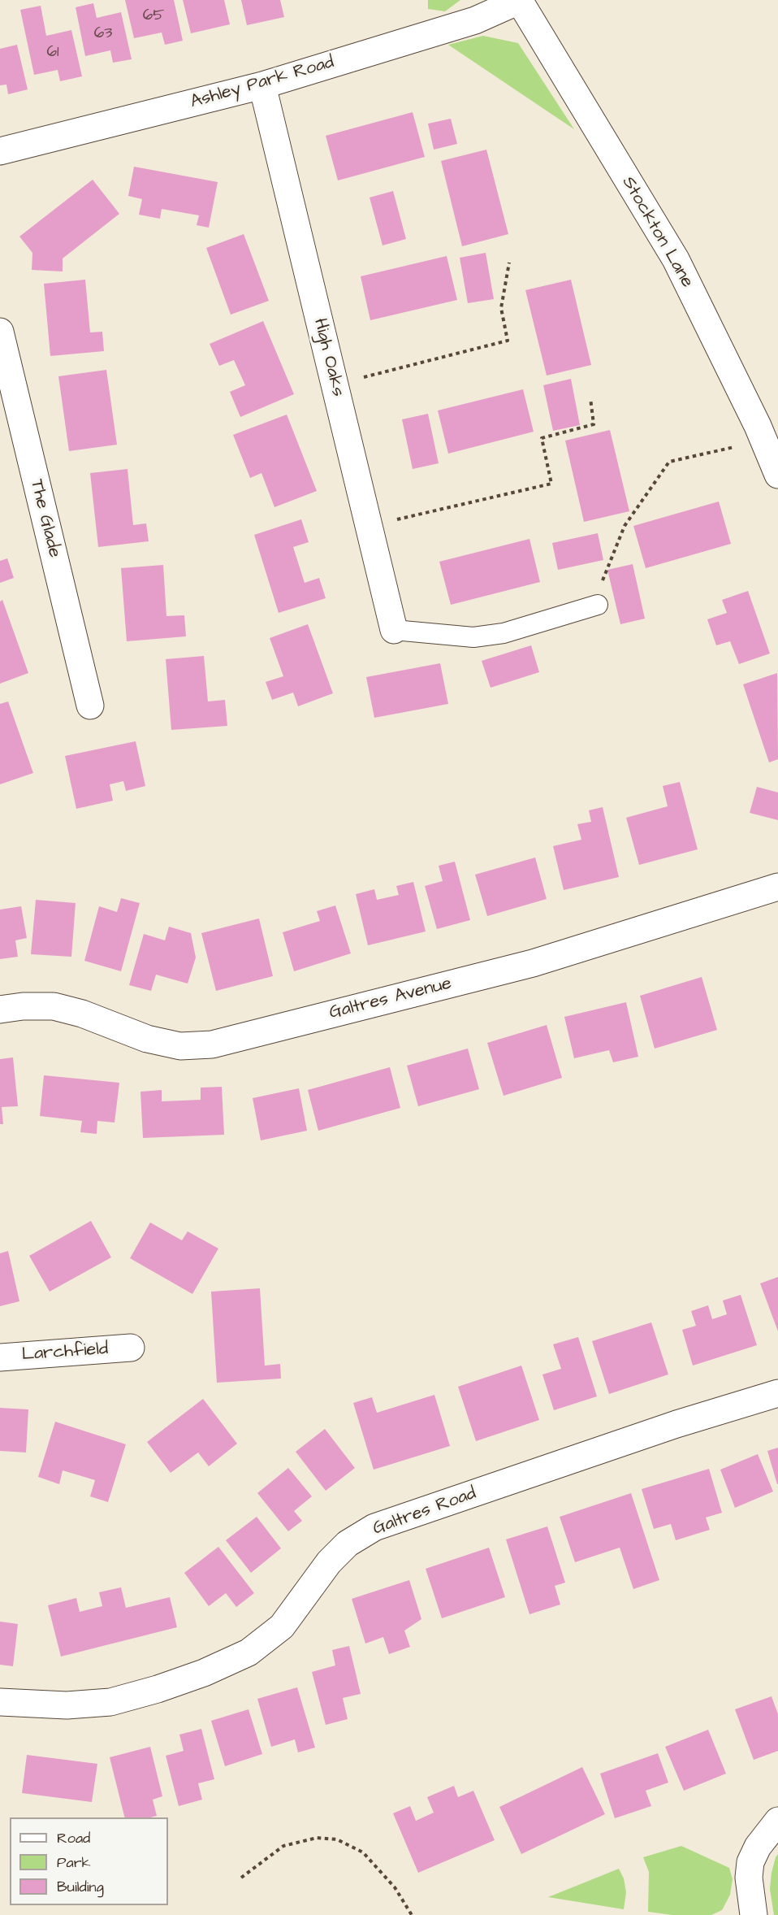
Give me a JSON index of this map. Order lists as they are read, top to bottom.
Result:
{
  "streets": {
    "street": [
      "Ashley Park Road",
      "Stockton Lane",
      "High Oaks",
      "The Glade",
      "Galtres Avenue",
      "Larchfield",
      "Galtres Road"
    ]
  },
  "crossings": [
    ["Ashley Park Road", "Stockton Lane"],
    ["Ashley Park Road", "High Oaks"]
  ],
  "house_numbers": ["65", "63", "61"],
  "legend": ["Road", "Park", "Building"]
}
